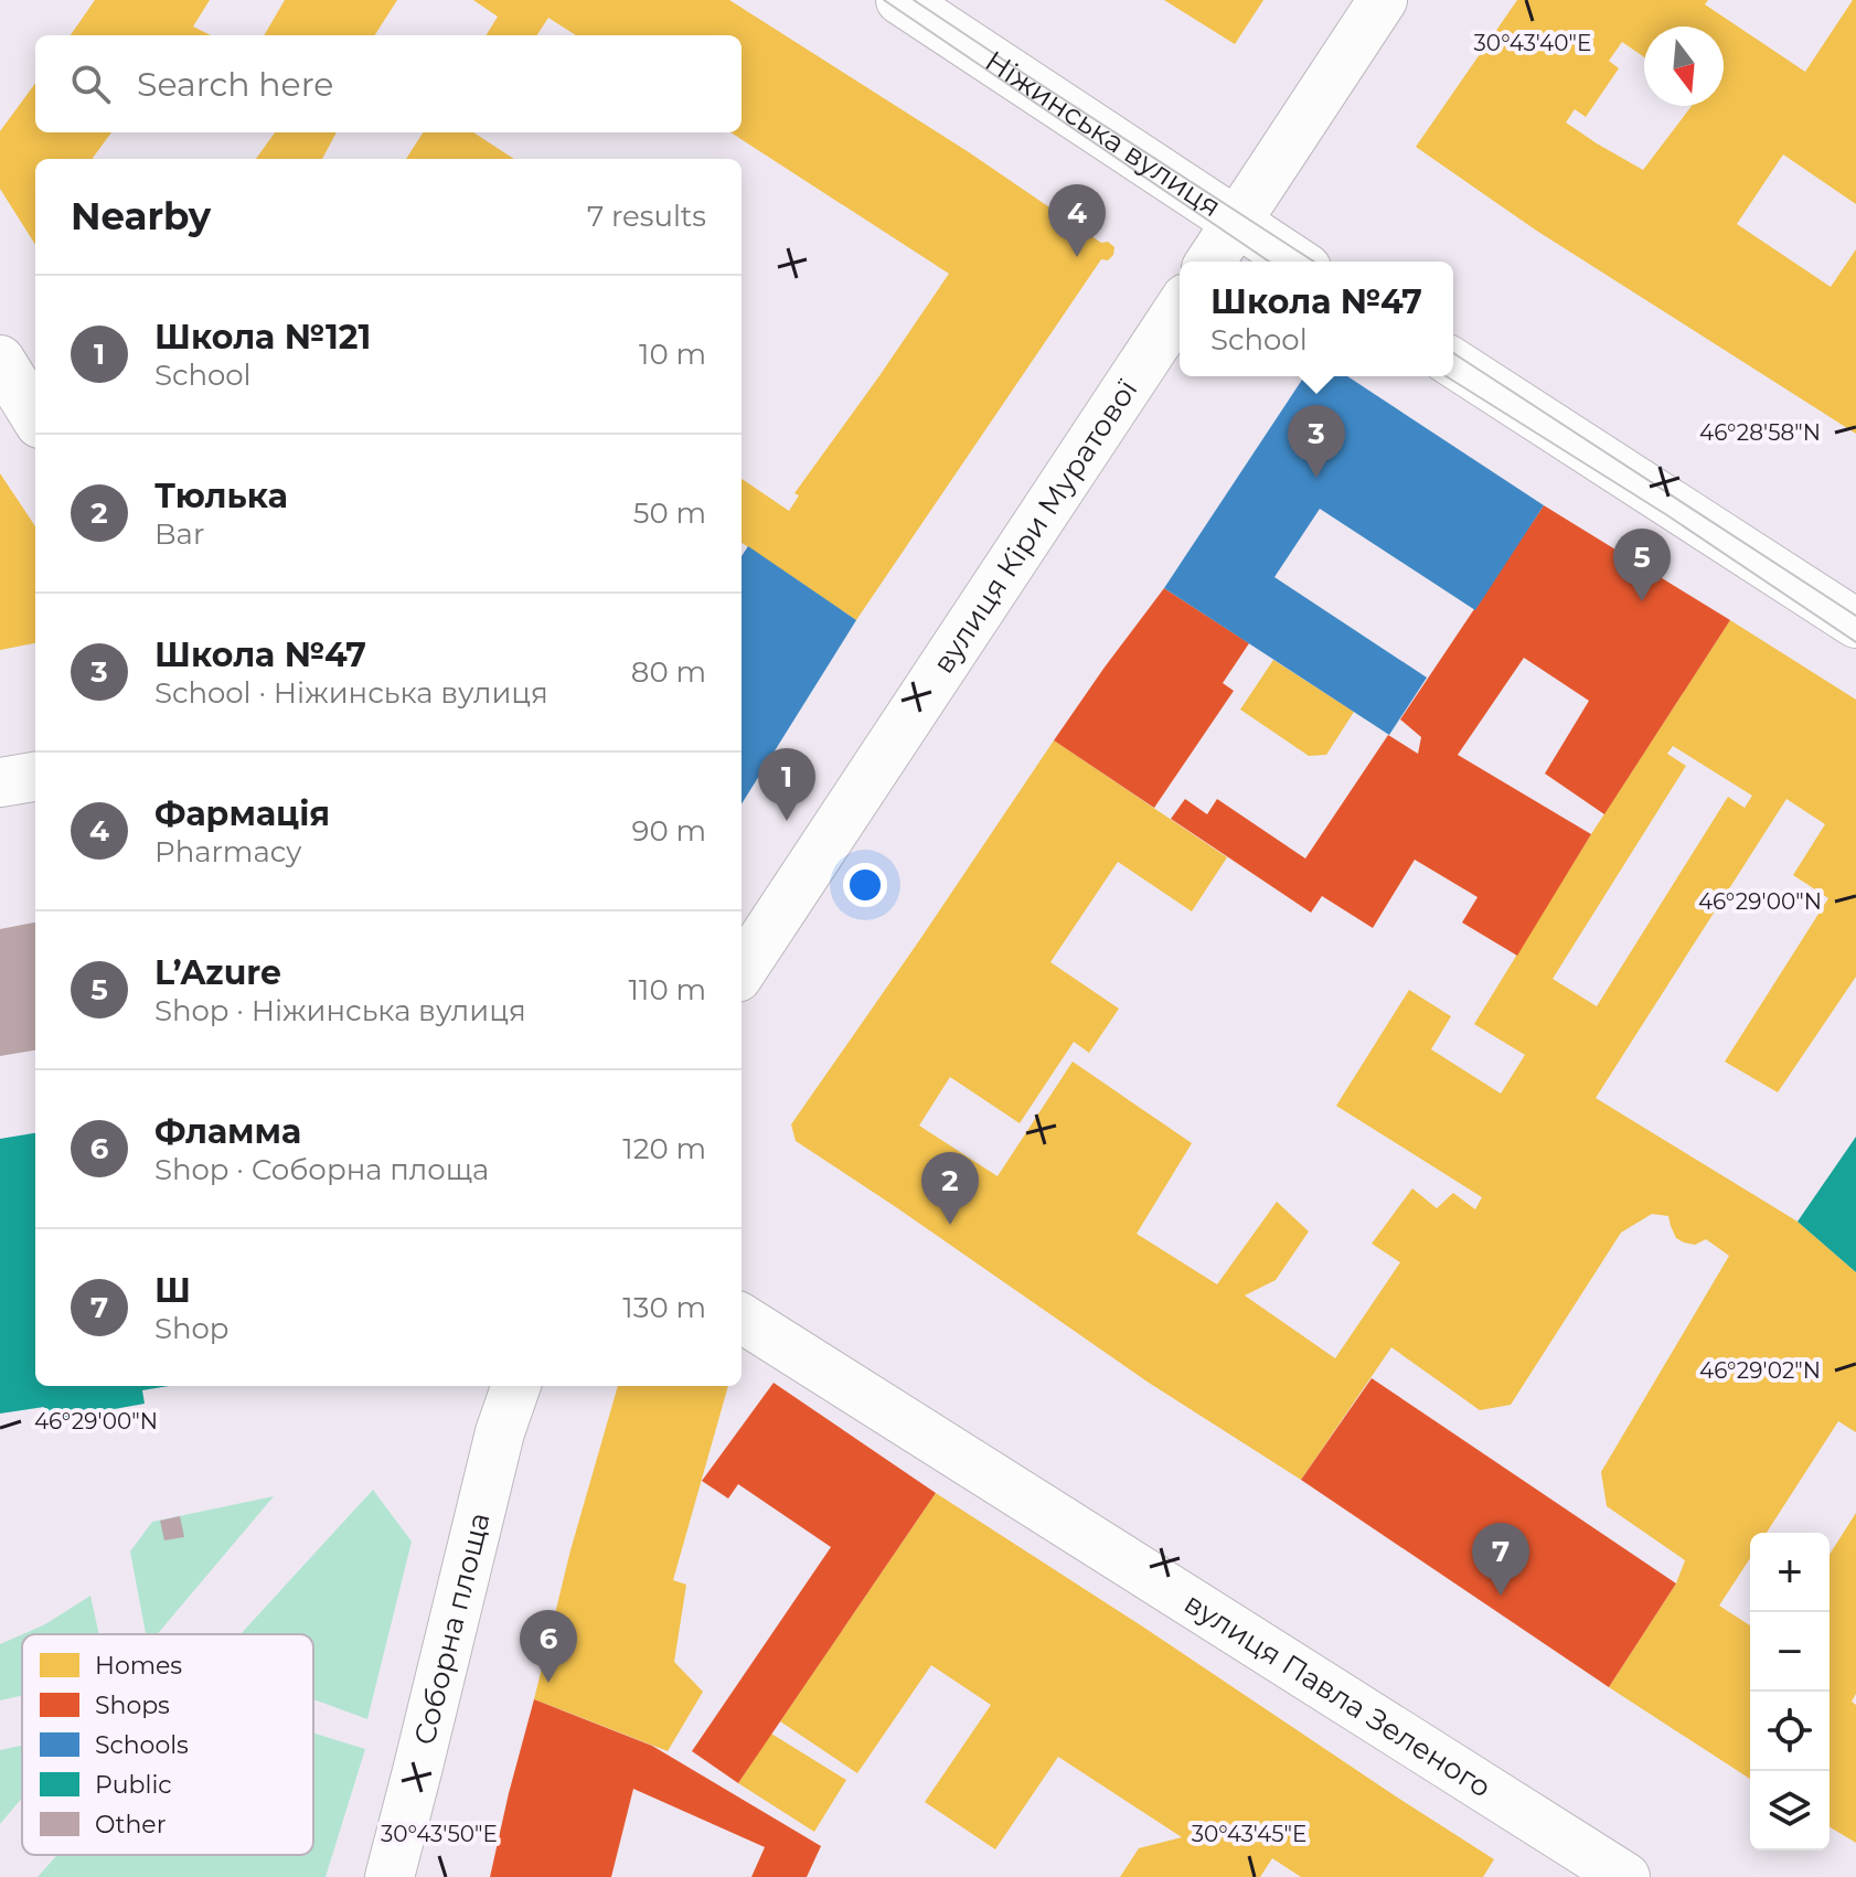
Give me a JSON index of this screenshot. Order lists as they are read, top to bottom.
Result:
{
  "streets": {
    "street": [
      "Ніжинська вулиця",
      "вулиця Кіри Муратової",
      "Соборна площа",
      "вулиця Павла Зеленого"
    ]
  },
  "legend": [
    "Homes",
    "Shops",
    "Schools",
    "Public",
    "Other"
  ],
  "north": "bottom",
  "page": {
    "search": "Search here",
    "heading": ["Nearby", "7 results"],
    "pins": [
      "4",
      "3",
      "5",
      "1",
      "2",
      "7",
      "6"
    ],
    "popup": ["Школа №47", "School"],
    "list": [
      {
        "mark": "1",
        "name": "Школа №121",
        "note": "School",
        "value": "10 m"
      },
      {
        "mark": "2",
        "name": "Тюлька",
        "note": "Bar",
        "value": "50 m"
      },
      {
        "mark": "3",
        "name": "Школа №47",
        "note": "School · Ніжинська вулиця",
        "value": "80 m"
      },
      {
        "mark": "4",
        "name": "Фармація",
        "note": "Pharmacy",
        "value": "90 m"
      },
      {
        "mark": "5",
        "name": "L’Azure",
        "note": "Shop · Ніжинська вулиця",
        "value": "110 m"
      },
      {
        "mark": "6",
        "name": "Фламма",
        "note": "Shop · Соборна площа",
        "value": "120 m"
      },
      {
        "mark": "7",
        "name": "Ш",
        "note": "Shop",
        "value": "130 m"
      }
    ],
    "map_buttons": ["+", "−"]
  },
  "coordinates": [
    "30°43'40\"E",
    "46°28'58\"N",
    "46°29'00\"N",
    "46°29'02\"N",
    "30°43'50\"E",
    "30°43'45\"E"
  ]
}
